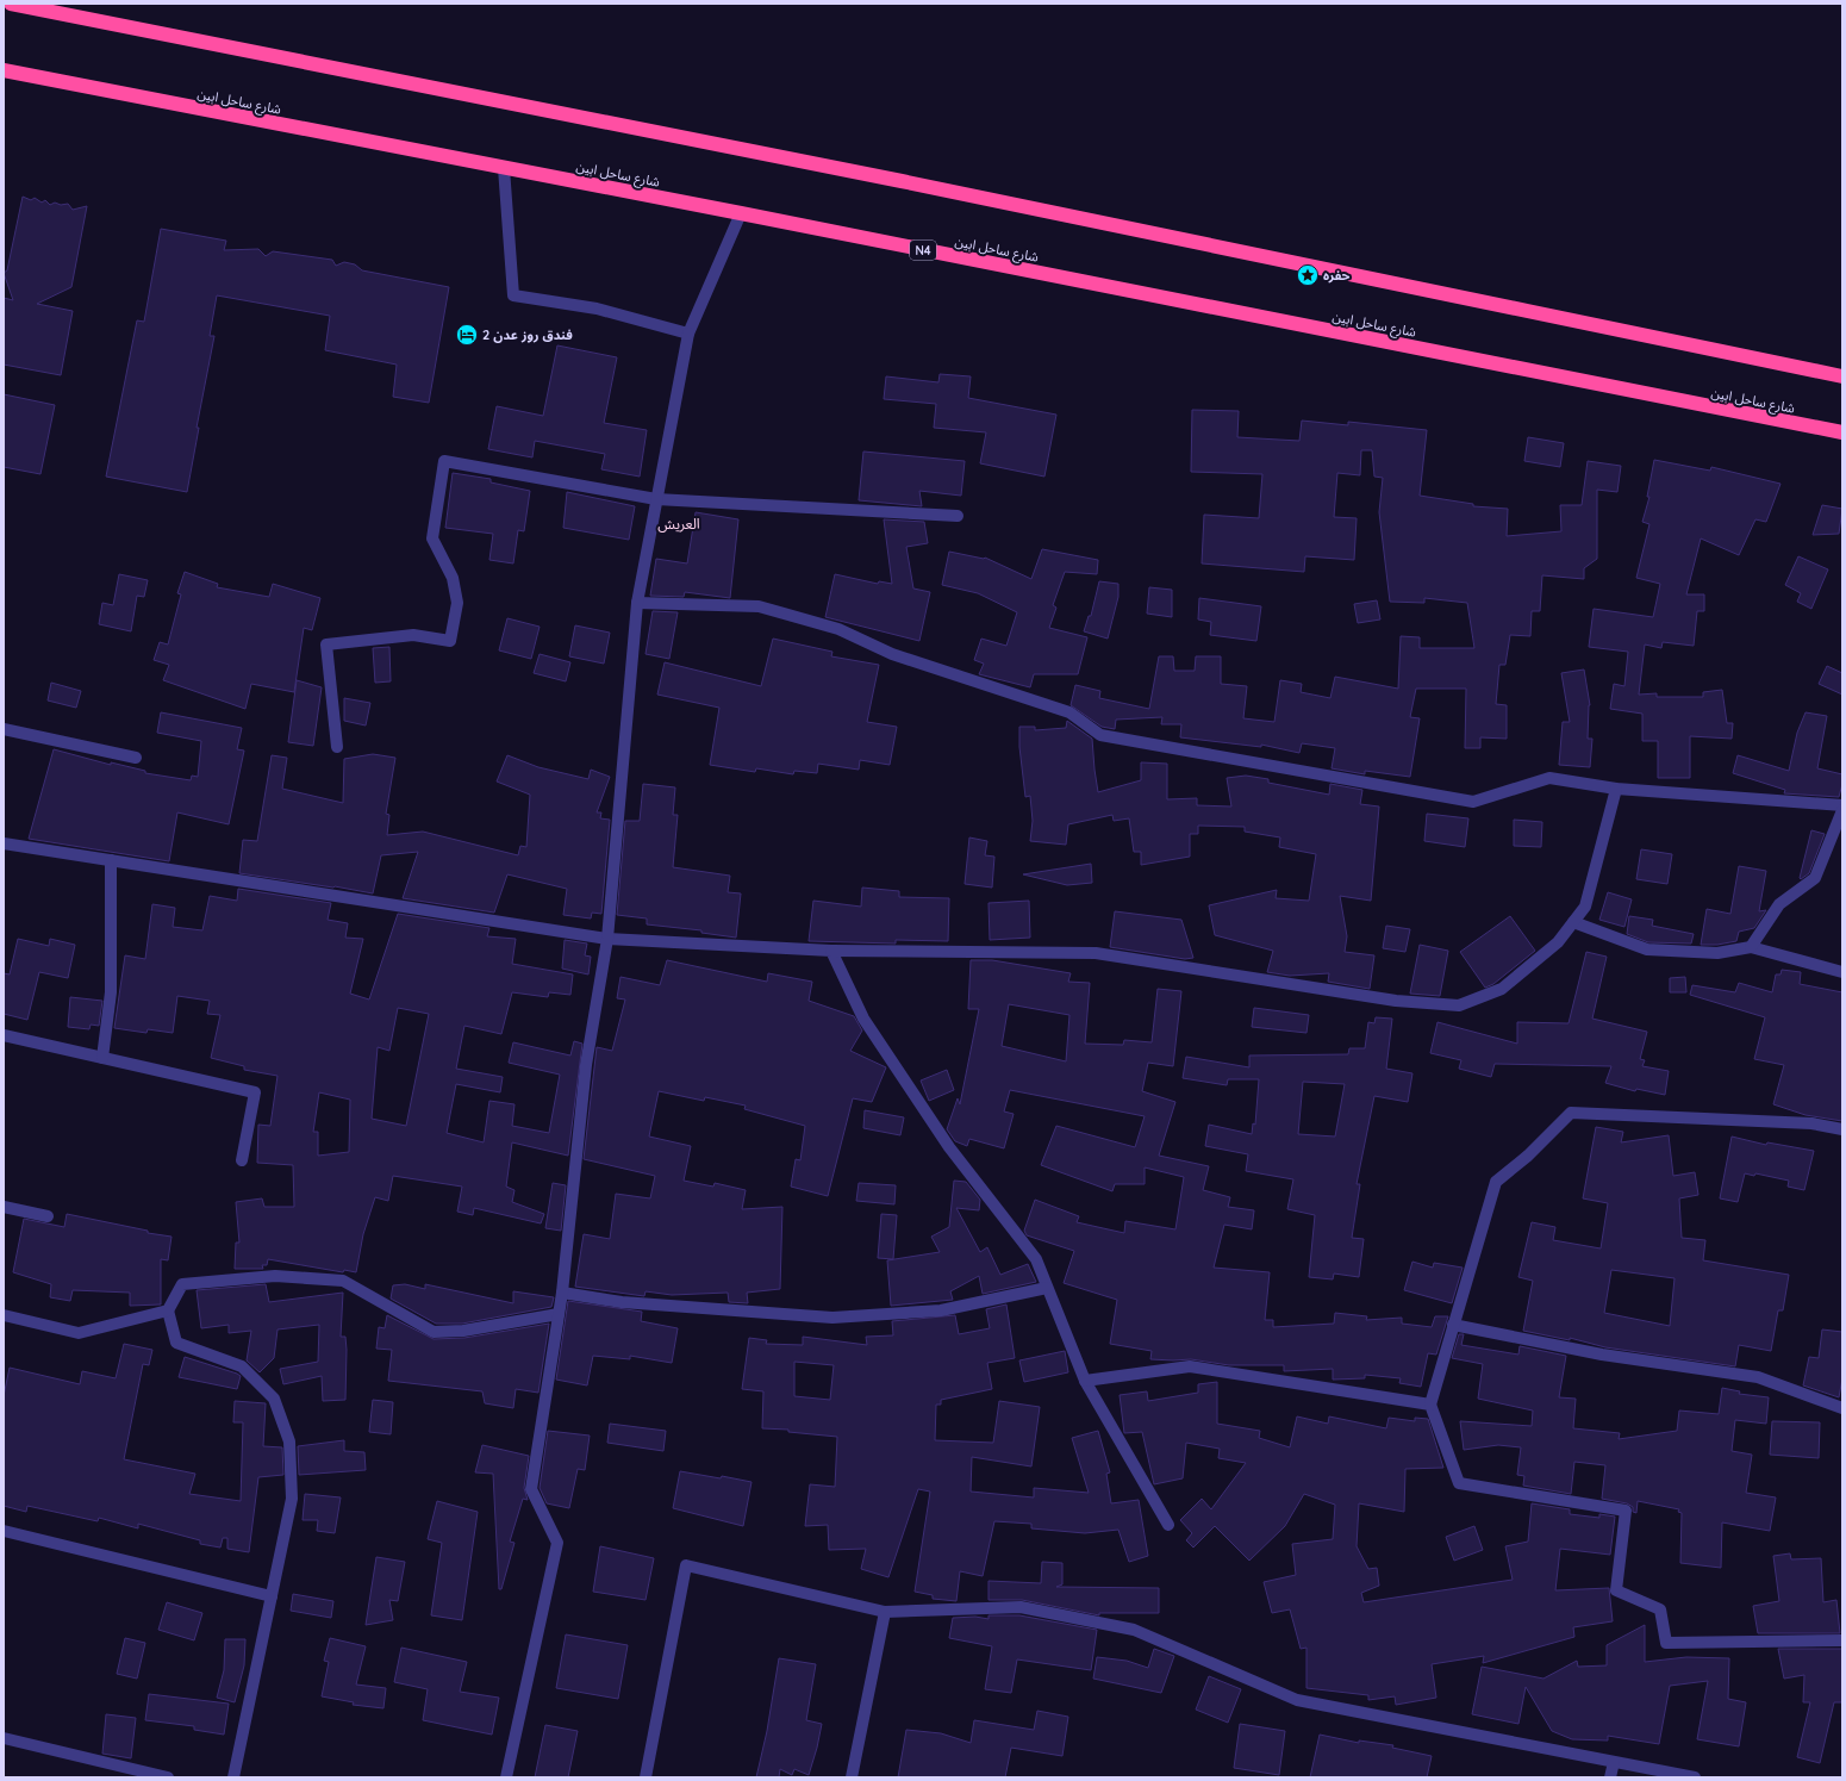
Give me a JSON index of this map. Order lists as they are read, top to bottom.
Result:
{
  "streets": {
    "highway": ["شارع ساحل ابين", "N4"]
  },
  "districts": ["العريش"],
  "places": {
    "place": ["حفره"],
    "hotel": ["فندق روز عدن 2"]
  }
}
